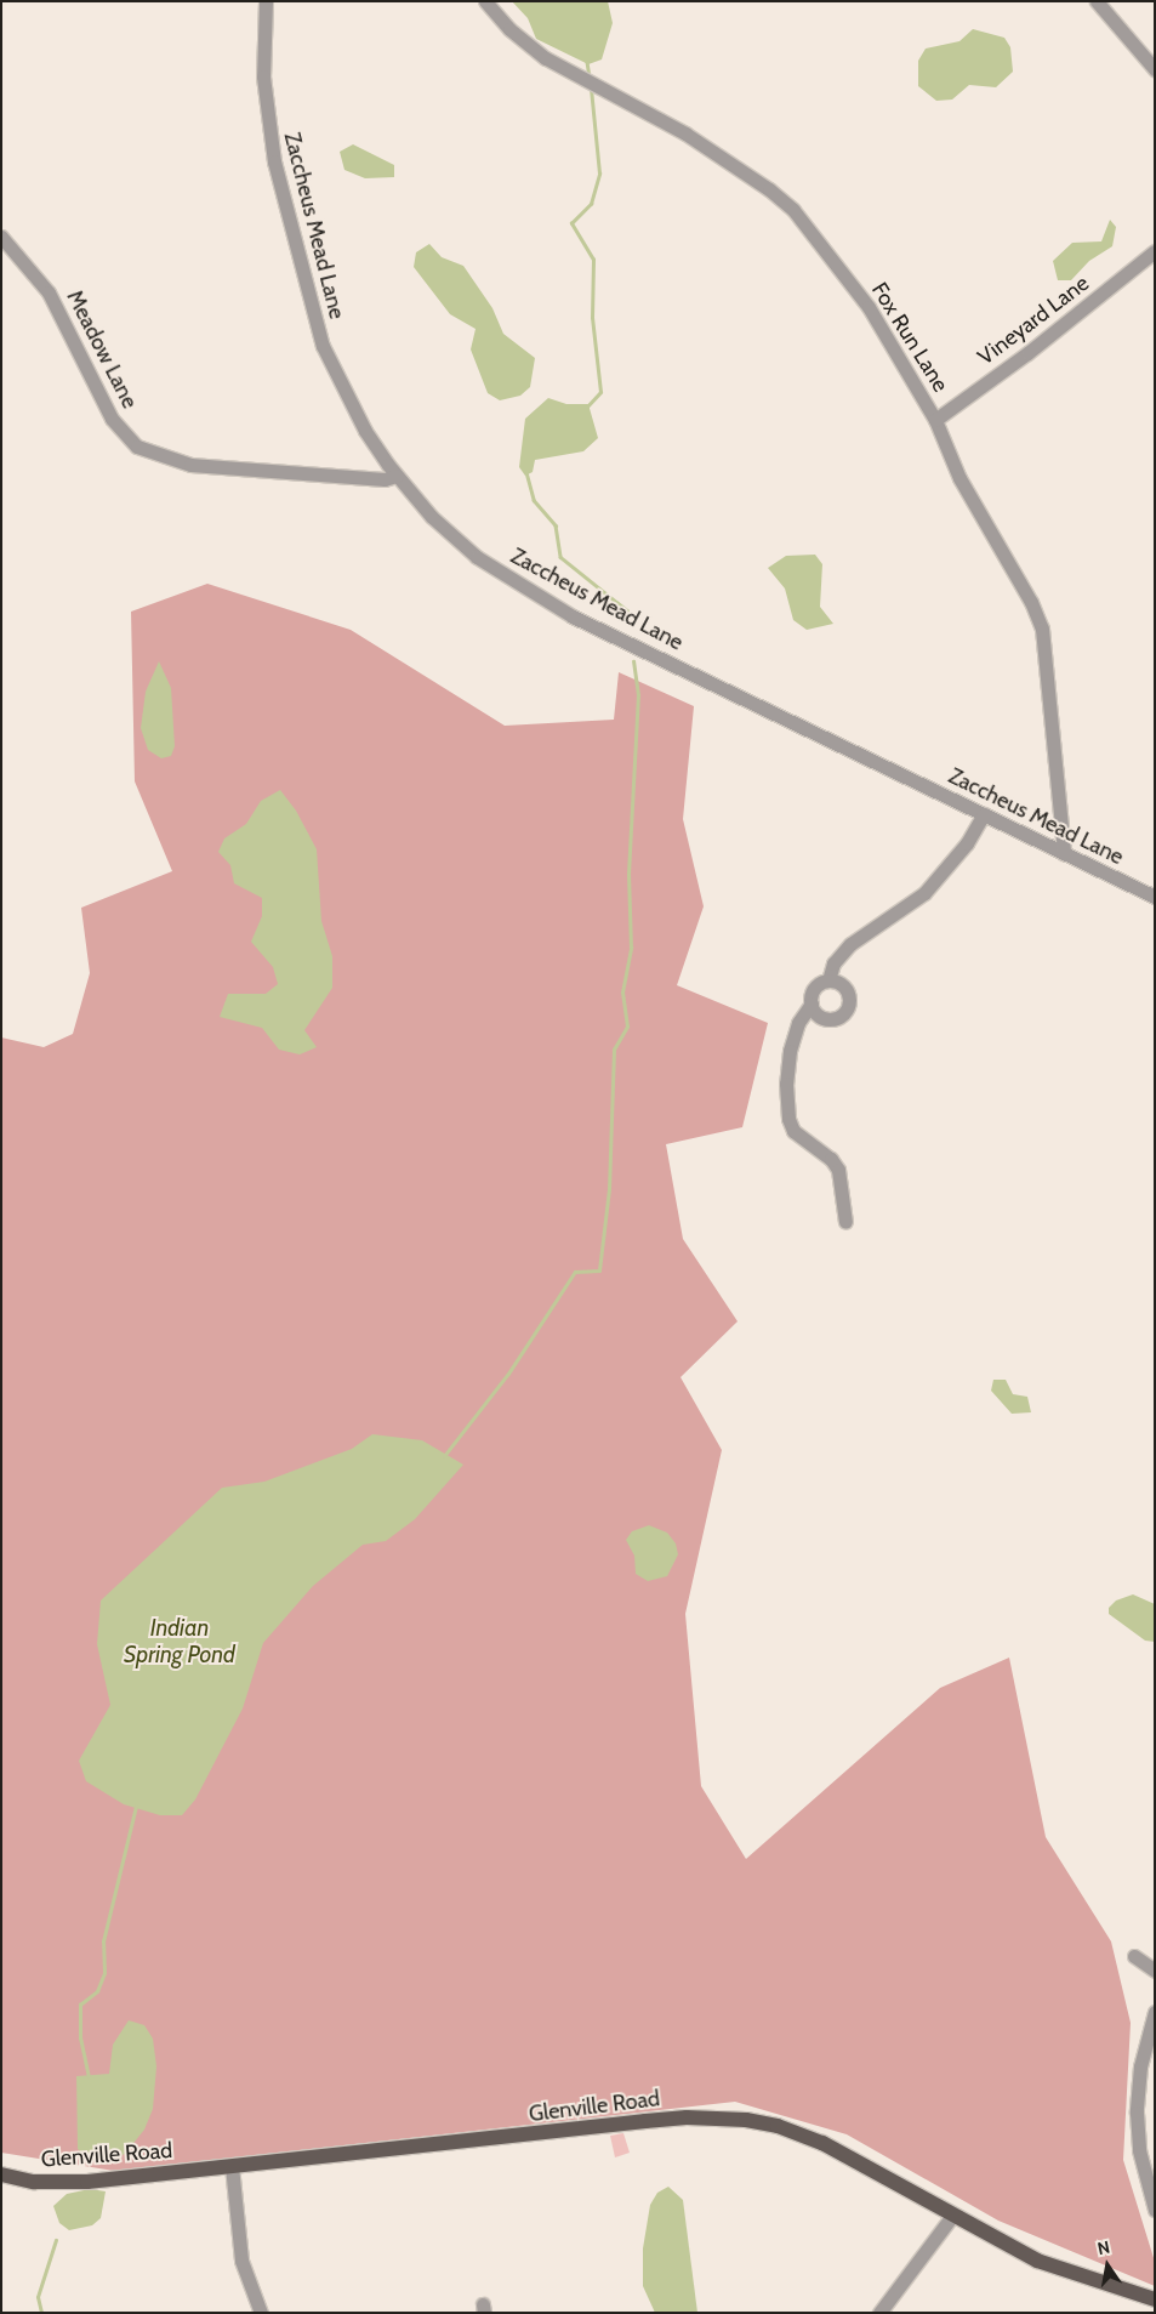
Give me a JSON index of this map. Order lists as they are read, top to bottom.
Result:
{
  "streets": {
    "main road": ["Glenville Road"],
    "street": [
      "Zaccheus Mead Lane",
      "Vineyard Lane",
      "Fox Run Lane",
      "Meadow Lane"
    ]
  },
  "crossings": [
    ["Zaccheus Mead Lane", "Fox Run Lane"],
    ["Zaccheus Mead Lane", "Meadow Lane"],
    ["Vineyard Lane", "Fox Run Lane"]
  ],
  "water": ["Indian Spring Pond"],
  "north": "top"
}
